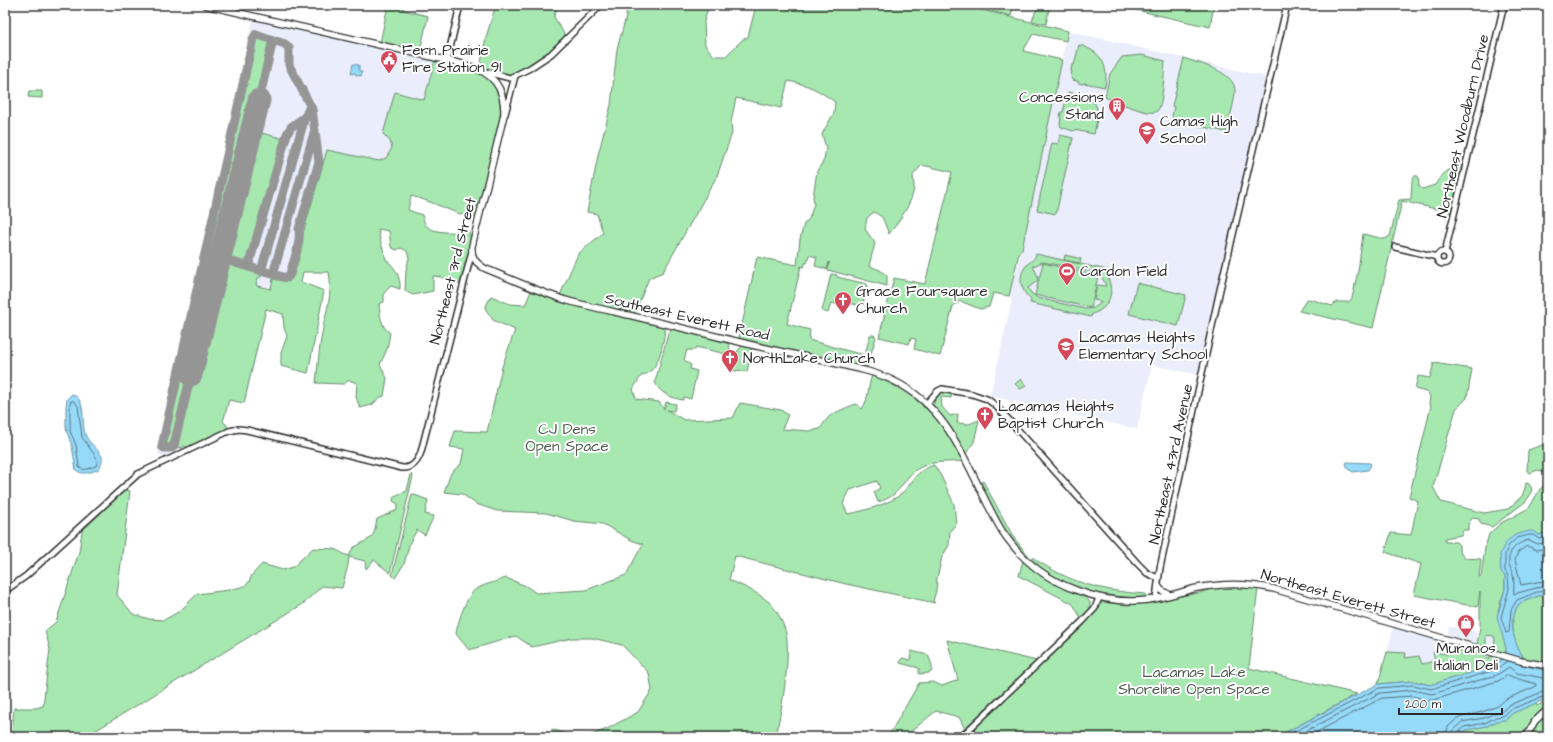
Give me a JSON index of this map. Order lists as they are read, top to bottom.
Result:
{
  "streets": {
    "main road": ["Northeast 3rd Street", "Southeast Everett Road", "Northeast Everett Street"],
    "street": ["Northeast Woodburn Drive", "Northeast 43rd Avenue"]
  },
  "crossings": [
    ["Northeast 3rd Street", "Southeast Everett Road"],
    ["Southeast Everett Road", "Northeast Everett Street"],
    ["Northeast 43rd Avenue", "Northeast Everett Street"]
  ],
  "parks": ["CJ Dens Open Space", "Lacamas Lake Shoreline Open Space"],
  "places": {
    "public building": ["Fern Prairie Fire Station 91"],
    "building": ["Concessions Stand"],
    "school or university": ["Camas High School", "Lacamas Heights Elementary School"],
    "sports": ["Cardon Field"],
    "church": ["Grace Foursquare Church", "NorthLake Church", "Lacamas Heights Baptist Church"],
    "shop": ["Muranos Italian Deli"]
  },
  "scale_bar": "200 m"
}
